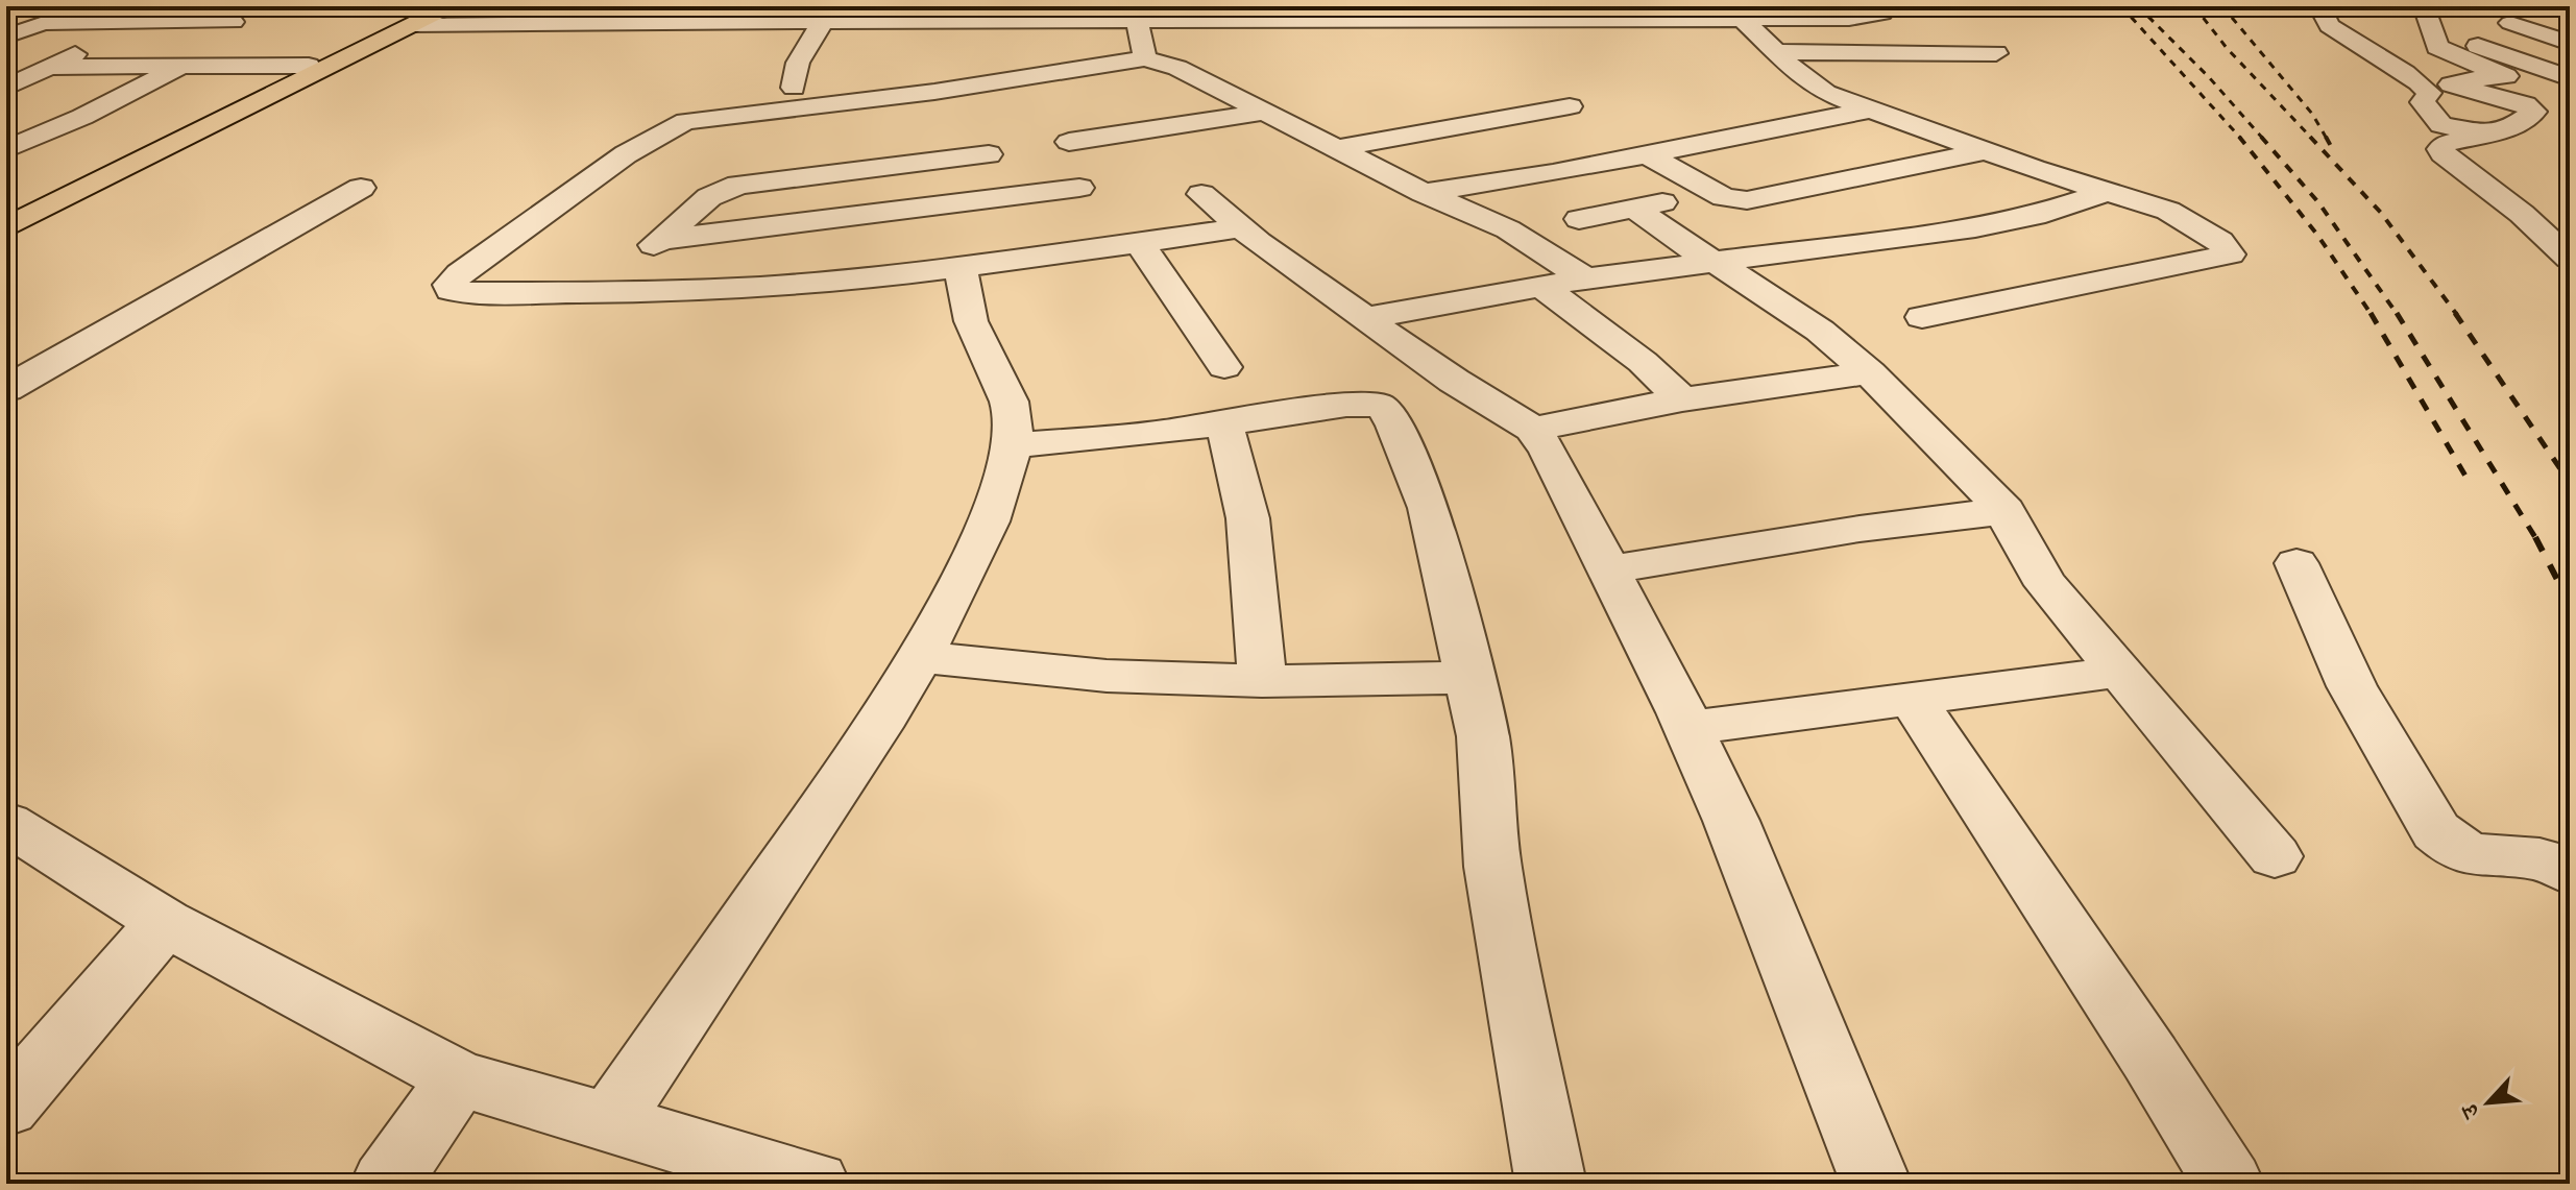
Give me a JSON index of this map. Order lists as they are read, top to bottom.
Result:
{
  "north": "bottom left"
}
